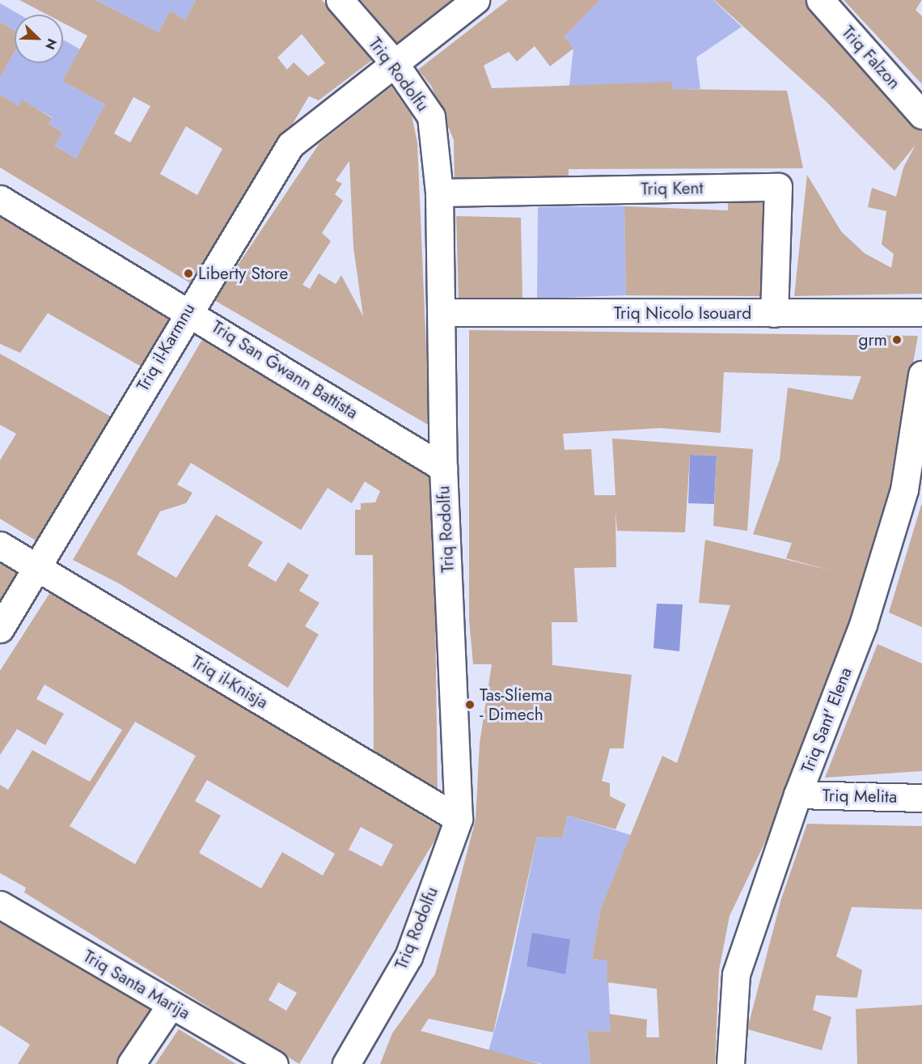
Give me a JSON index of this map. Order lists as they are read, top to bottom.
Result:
{
  "streets": {
    "street": [
      "Triq Falzon",
      "Triq Rodolfu",
      "Triq Kent",
      "Triq Nicolo Isouard",
      "Triq il-Karmnu",
      "Triq San Ġwann Battista",
      "Triq il-Knisja",
      "Triq Sant' Elena",
      "Triq Melita",
      "Triq Santa Marija"
    ]
  },
  "crossings": [
    ["Triq Rodolfu", "Triq Kent"],
    ["Triq Rodolfu", "Triq Nicolo Isouard"],
    ["Triq Rodolfu", "Triq il-Karmnu"],
    ["Triq Rodolfu", "Triq San Ġwann Battista"],
    ["Triq Rodolfu", "Triq il-Knisja"],
    ["Triq Kent", "Triq Nicolo Isouard"],
    ["Triq il-Karmnu", "Triq San Ġwann Battista"],
    ["Triq il-Karmnu", "Triq il-Knisja"],
    ["Triq Sant' Elena", "Triq Melita"]
  ],
  "places": ["Liberty Store", "grm", "Tas-Sliema - Dimech"],
  "north": "bottom right"
}
